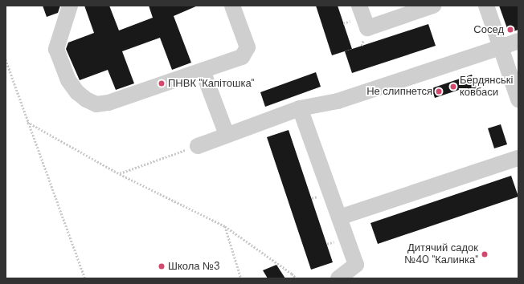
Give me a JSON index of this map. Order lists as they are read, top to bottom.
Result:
{
  "places": [
    "Сосед",
    "ПНВК \"Капітошка\"",
    "Бердянські ковбаси",
    "Не слипнется",
    "Дитячий садок №40 \"Калинка\"",
    "Школа №3"
  ]
}
